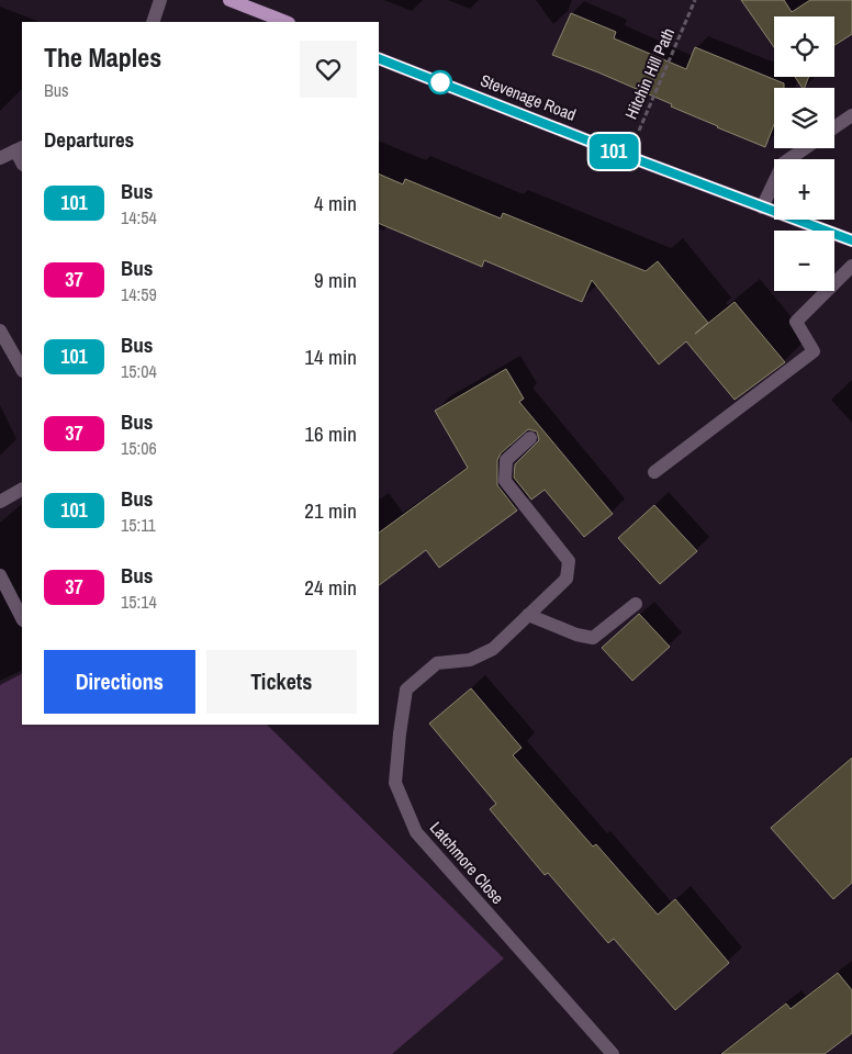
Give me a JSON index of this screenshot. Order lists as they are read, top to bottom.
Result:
{
  "streets": {
    "main road": ["Stevenage Road"],
    "street": ["Latchmore Close"],
    "path": ["Hitchin Hill Path"]
  },
  "crossings": [
    ["Hitchin Hill Path", "Stevenage Road"]
  ],
  "lines": ["bus line 101"],
  "page": {
    "on_map": "101",
    "map_buttons": ["+", "−"],
    "heading": [
      ["The Maples", "Bus"],
      "Departures"
    ],
    "list": [
      {
        "mark": "101",
        "name": "Bus",
        "note": "14:54",
        "value": "4 min"
      },
      {
        "mark": "37",
        "name": "Bus",
        "note": "14:59",
        "value": "9 min"
      },
      {
        "mark": "101",
        "name": "Bus",
        "note": "15:04",
        "value": "14 min"
      },
      {
        "mark": "37",
        "name": "Bus",
        "note": "15:06",
        "value": "16 min"
      },
      {
        "mark": "101",
        "name": "Bus",
        "note": "15:11",
        "value": "21 min"
      },
      {
        "mark": "37",
        "name": "Bus",
        "note": "15:14",
        "value": "24 min"
      }
    ],
    "buttons": ["Directions", "Tickets"]
  }
}
